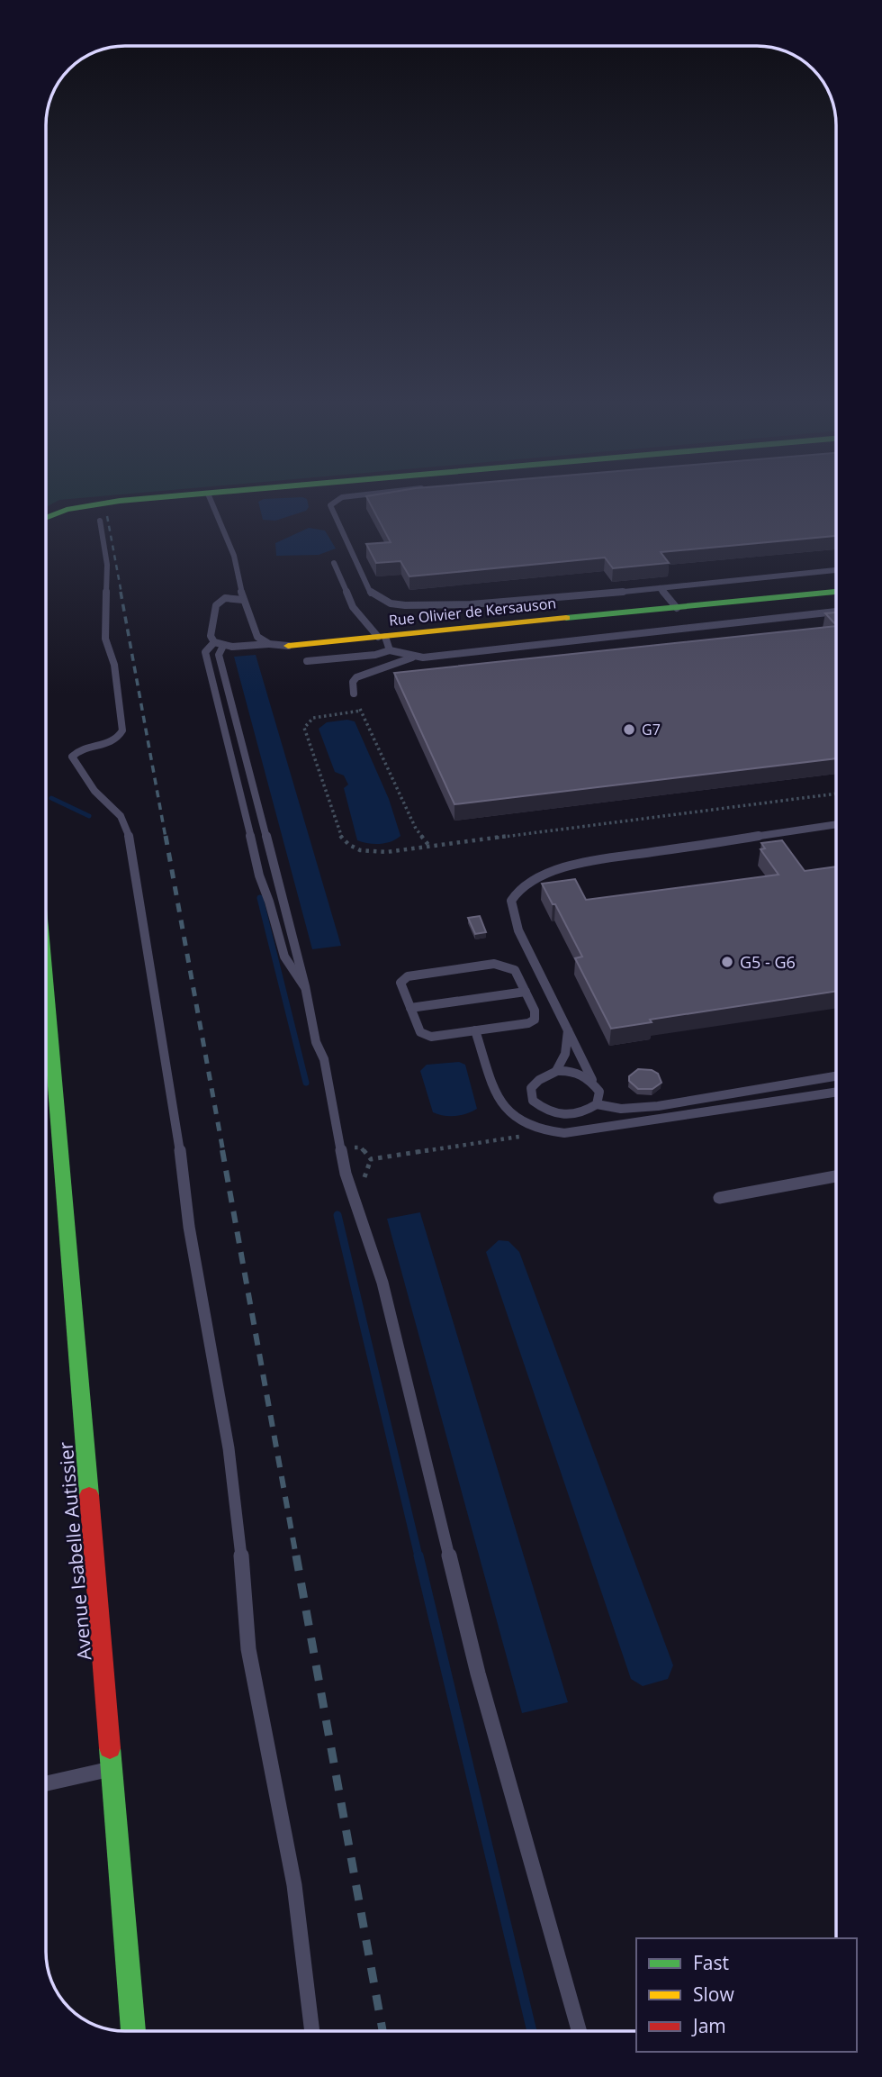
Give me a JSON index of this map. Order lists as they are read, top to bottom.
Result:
{
  "streets": {
    "street": ["Rue Olivier de Kersauson", "Avenue Isabelle Autissier"]
  },
  "places": ["G7", "G5 - G6"],
  "legend": ["Fast", "Slow", "Jam"]
}
